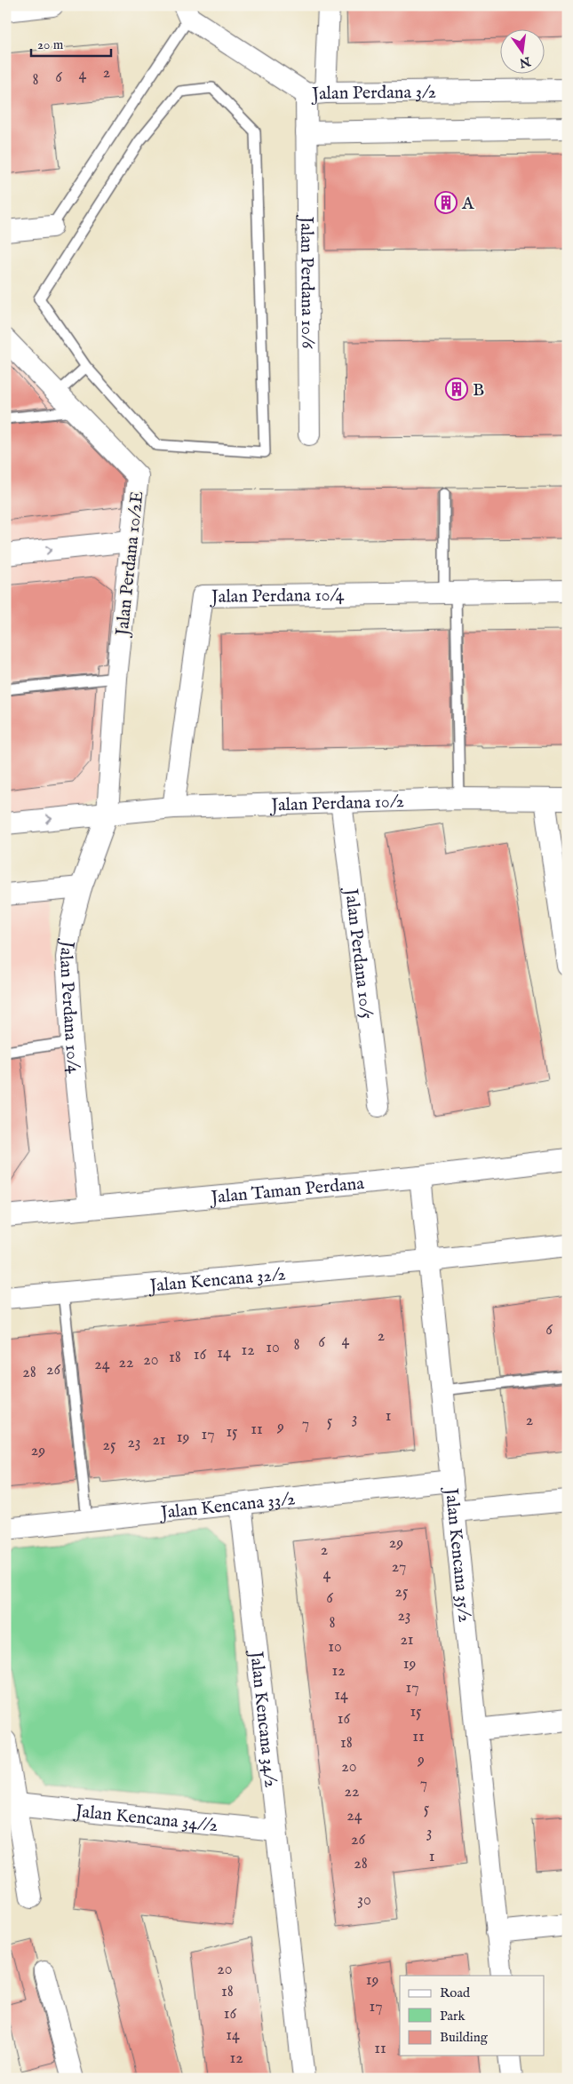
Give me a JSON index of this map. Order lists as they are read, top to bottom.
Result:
{
  "streets": {
    "street": [
      "Jalan Perdana 3/2",
      "Jalan Perdana 10/6",
      "Jalan Perdana 10/2E",
      "Jalan Perdana 10/4",
      "Jalan Perdana 10/2",
      "Jalan Perdana 10/5",
      "Jalan Taman Perdana",
      "Jalan Kencana 32/2",
      "Jalan Kencana 33/2",
      "Jalan Kencana 35/2",
      "Jalan Kencana 34/2",
      "Jalan Kencana 34//2"
    ]
  },
  "crossings": [
    ["Jalan Perdana 3/2", "Jalan Perdana 10/6"],
    ["Jalan Perdana 10/2E", "Jalan Perdana 10/4"],
    ["Jalan Perdana 10/2E", "Jalan Perdana 10/2"],
    ["Jalan Perdana 10/4", "Jalan Perdana 10/2"],
    ["Jalan Perdana 10/4", "Jalan Taman Perdana"],
    ["Jalan Perdana 10/2", "Jalan Perdana 10/5"],
    ["Jalan Taman Perdana", "Jalan Kencana 35/2"],
    ["Jalan Kencana 32/2", "Jalan Kencana 35/2"],
    ["Jalan Kencana 33/2", "Jalan Kencana 35/2"],
    ["Jalan Kencana 33/2", "Jalan Kencana 34/2"],
    ["Jalan Kencana 34/2", "Jalan Kencana 34//2"]
  ],
  "places": {
    "building": ["A", "B"]
  },
  "house_numbers": [
    "2",
    "4",
    "6",
    "8",
    "6",
    "2",
    "4",
    "6",
    "8",
    "10",
    "12",
    "14",
    "16",
    "18",
    "20",
    "22",
    "24",
    "26",
    "28",
    "1",
    "3",
    "2",
    "5",
    "7",
    "9",
    "11",
    "15",
    "17",
    "19",
    "21",
    "23",
    "25",
    "29",
    "29",
    "2",
    "27",
    "4",
    "25",
    "6",
    "23",
    "8",
    "21",
    "10",
    "19",
    "12",
    "17",
    "14",
    "15",
    "16",
    "11",
    "18",
    "9",
    "20",
    "7",
    "22",
    "5",
    "24",
    "3",
    "26",
    "1",
    "28",
    "30",
    "20",
    "19",
    "18",
    "17",
    "16",
    "14",
    "11",
    "12"
  ],
  "legend": ["Road", "Park", "Building"],
  "scale_bar": "20 m",
  "north": "bottom"
}
